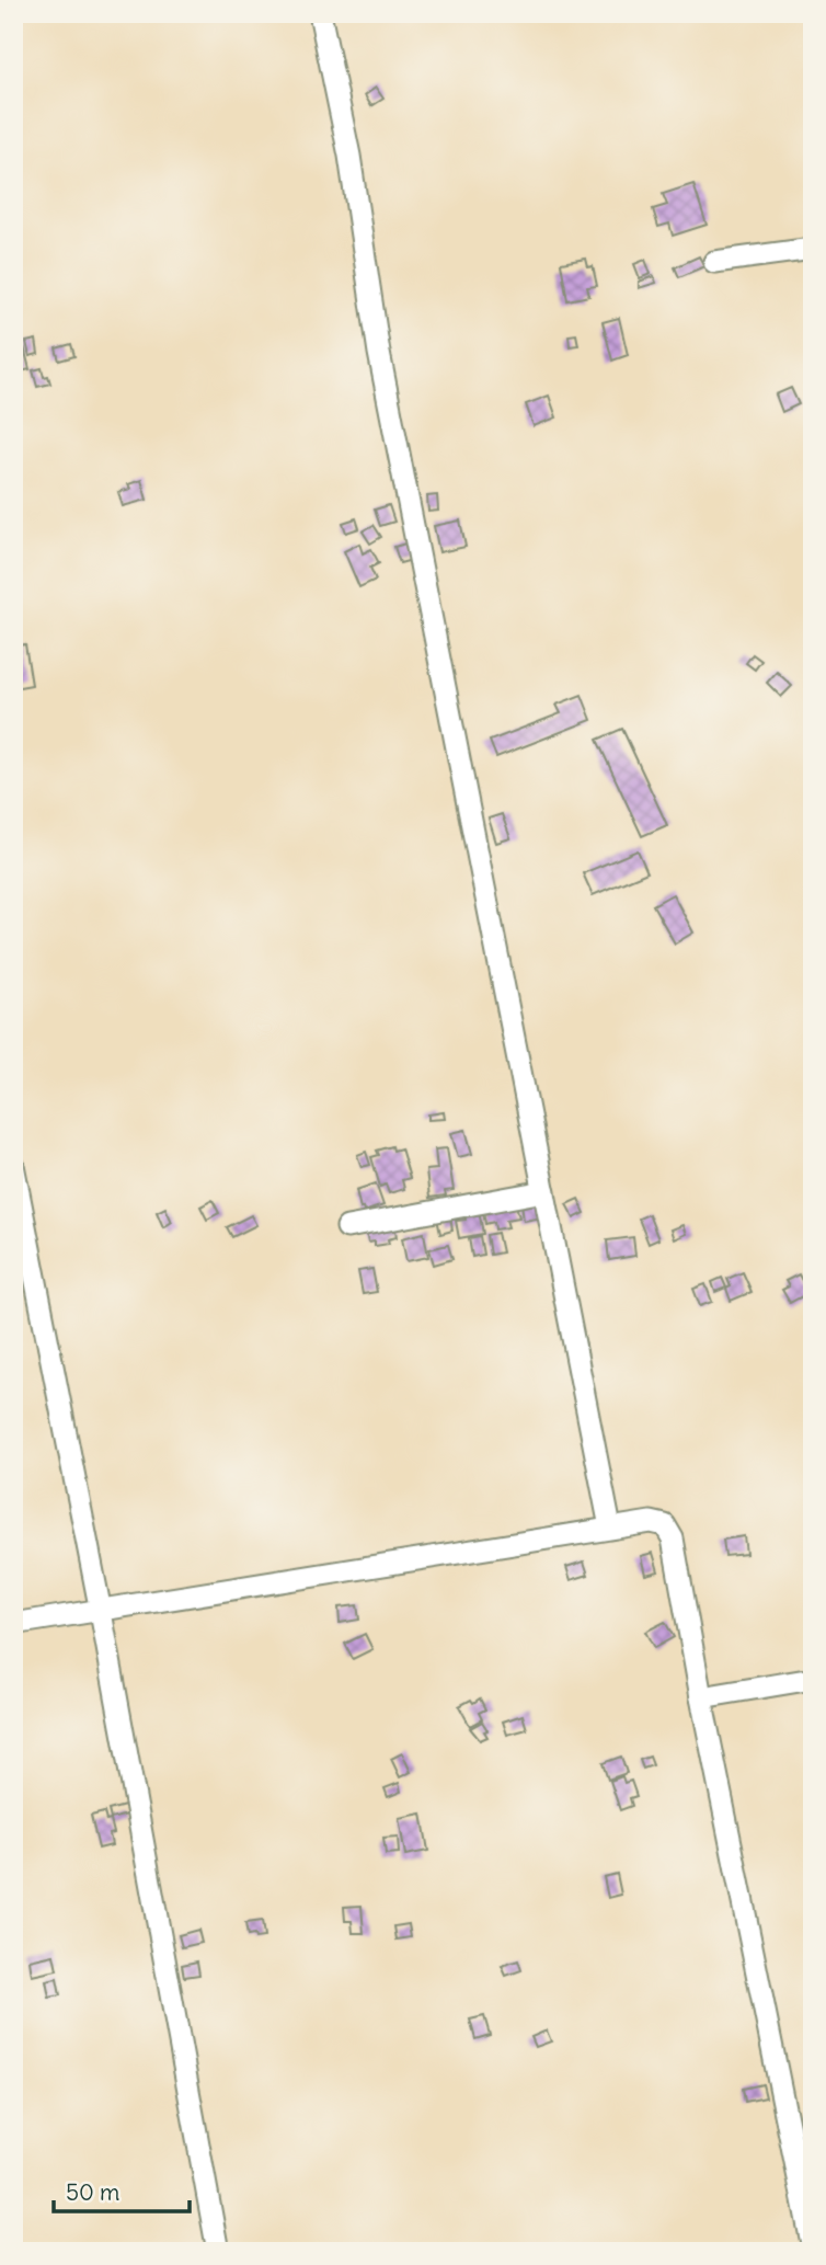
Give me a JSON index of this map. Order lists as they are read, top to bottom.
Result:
{
  "scale_bar": "50 m"
}
